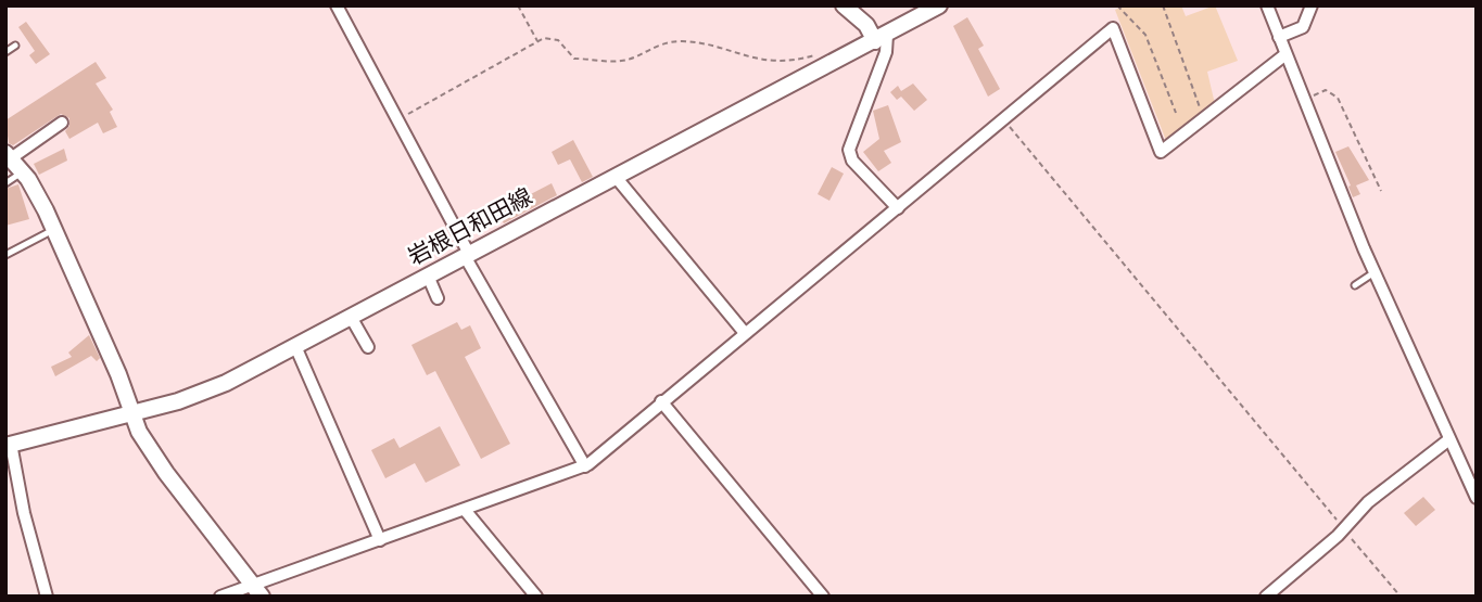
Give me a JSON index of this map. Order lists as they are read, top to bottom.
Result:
{
  "streets": {
    "main road": ["岩根日和田線"]
  }
}
